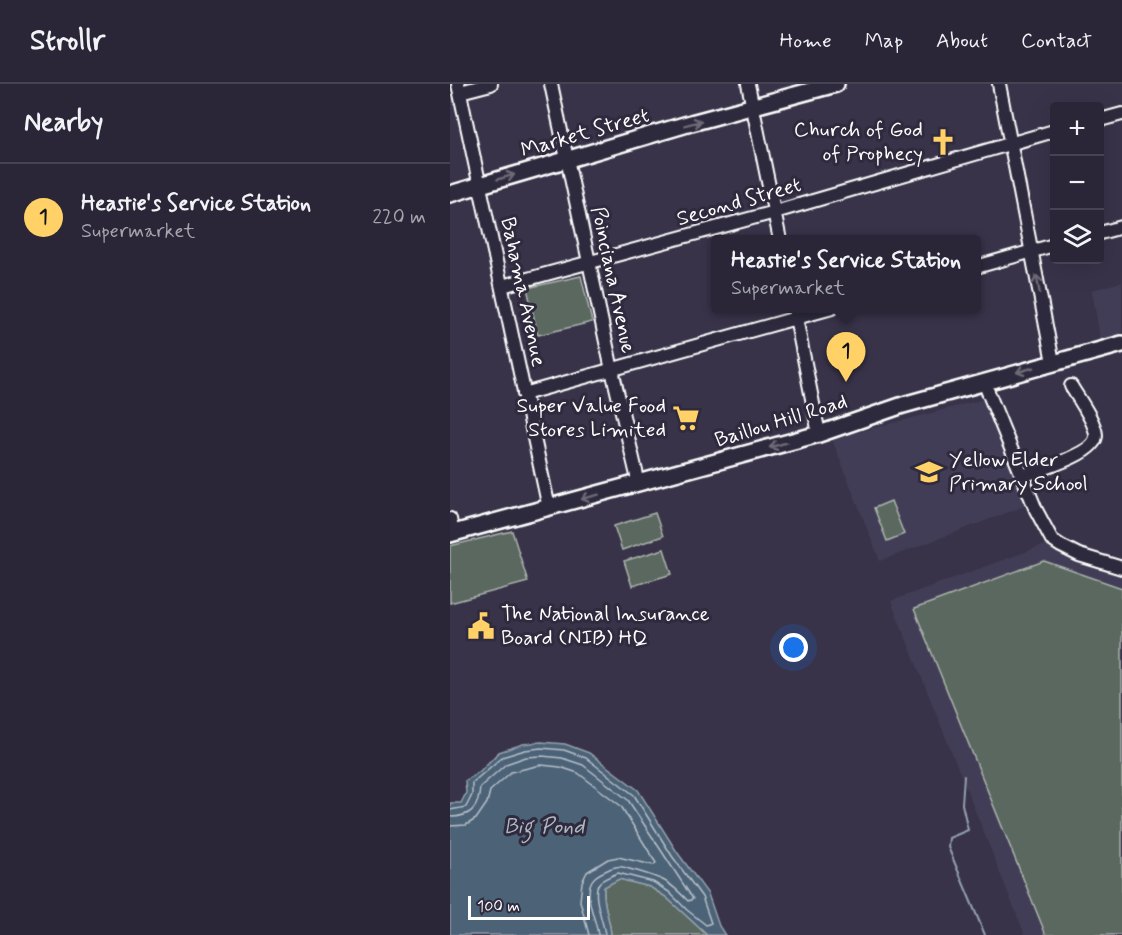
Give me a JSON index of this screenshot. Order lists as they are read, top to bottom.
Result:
{
  "streets": {
    "main road": ["Market Street", "Baillou Hill Road"],
    "street": ["Second Street", "Poinciana Avenue", "Bahama Avenue"]
  },
  "crossings": [
    ["Market Street", "Poinciana Avenue"],
    ["Market Street", "Bahama Avenue"],
    ["Second Street", "Poinciana Avenue"],
    ["Second Street", "Bahama Avenue"],
    ["Poinciana Avenue", "Baillou Hill Road"],
    ["Bahama Avenue", "Baillou Hill Road"]
  ],
  "one_way": ["Market Street", "Baillou Hill Road"],
  "water": ["Big Pond"],
  "places": {
    "church": ["Church of God of Prophecy"],
    "supermarket": ["Super Value Food Stores Limited"],
    "school or university": ["Yellow Elder Primary School"],
    "public building": ["The National Insurance Board (NIB) HQ"]
  },
  "scale_bar": "100 m",
  "page": {
    "header": "Strollr",
    "nav": [
      "Home",
      "Map",
      "About",
      "Contact"
    ],
    "heading": "Nearby",
    "map_buttons": ["+", "−"],
    "list": [
      {
        "mark": "1",
        "name": "Heastie's Service Station",
        "note": "Supermarket",
        "value": "220 m"
      }
    ],
    "popup": ["Heastie's Service Station", "Supermarket"],
    "pins": "1",
    "scale": "100 m"
  }
}
